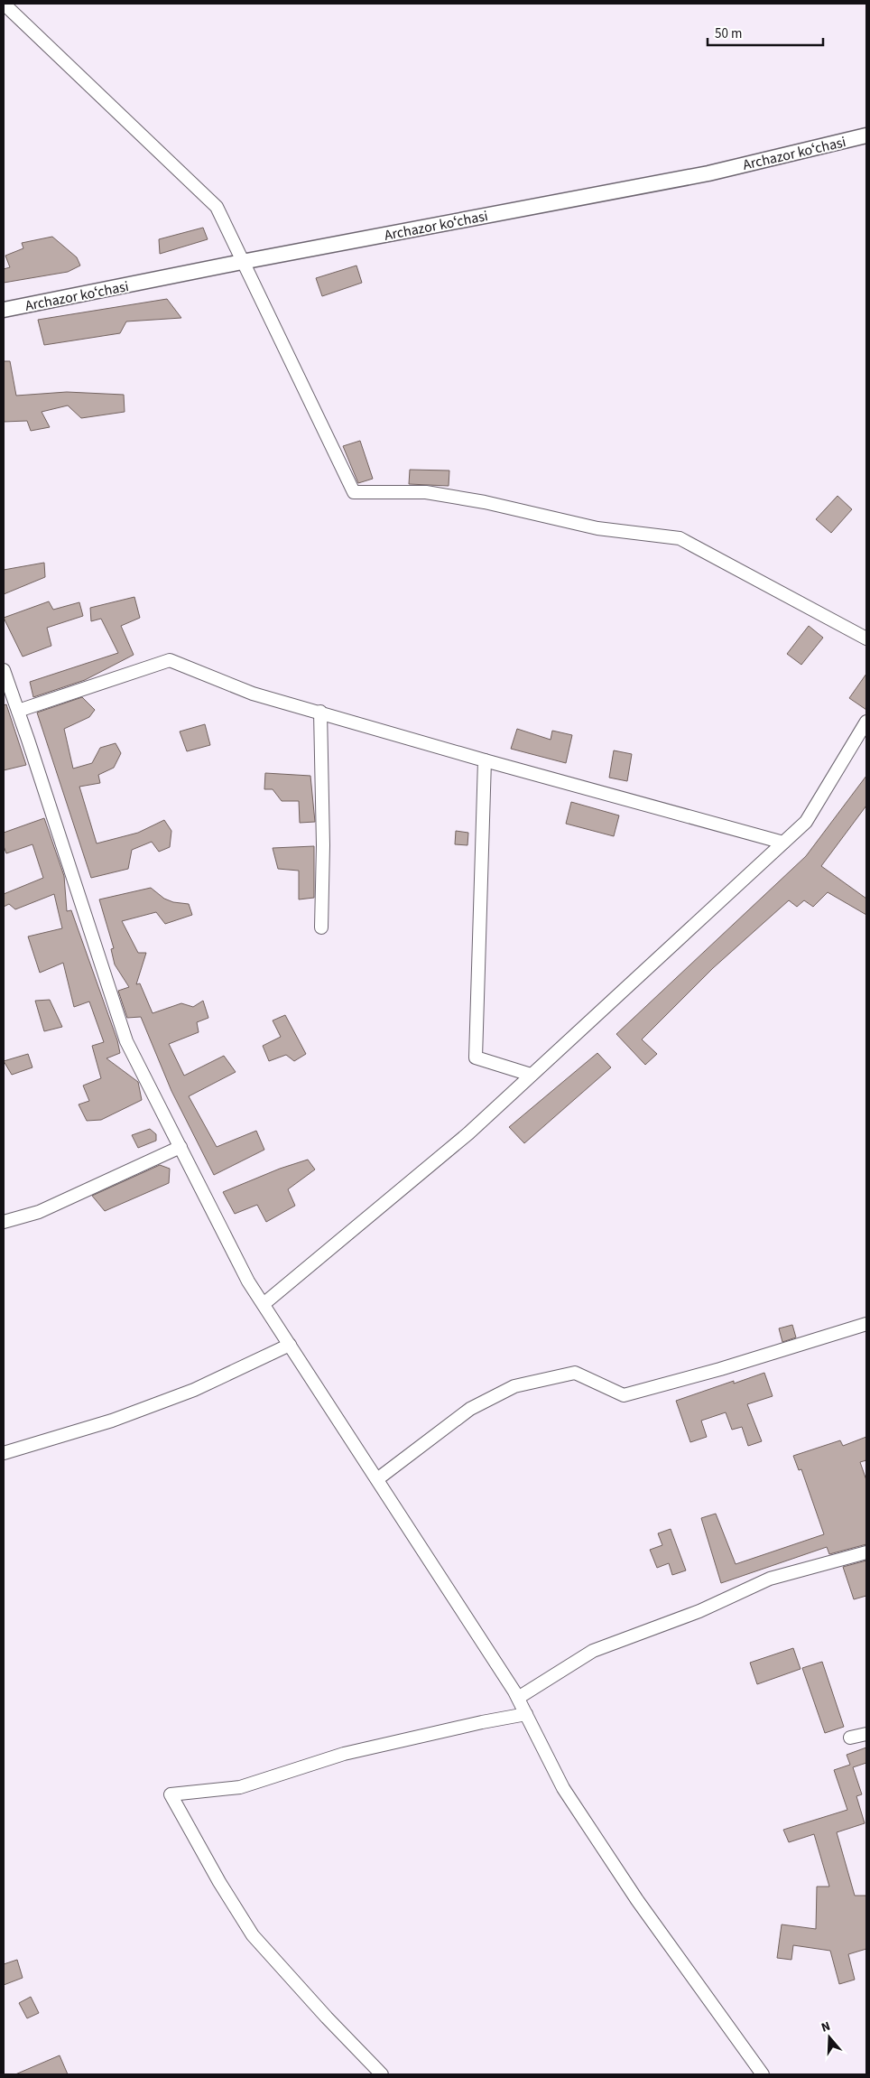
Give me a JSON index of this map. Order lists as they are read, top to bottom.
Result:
{
  "streets": {
    "street": ["Archazor koʻchasi"]
  },
  "scale_bar": "50 m",
  "north": "top"
}
